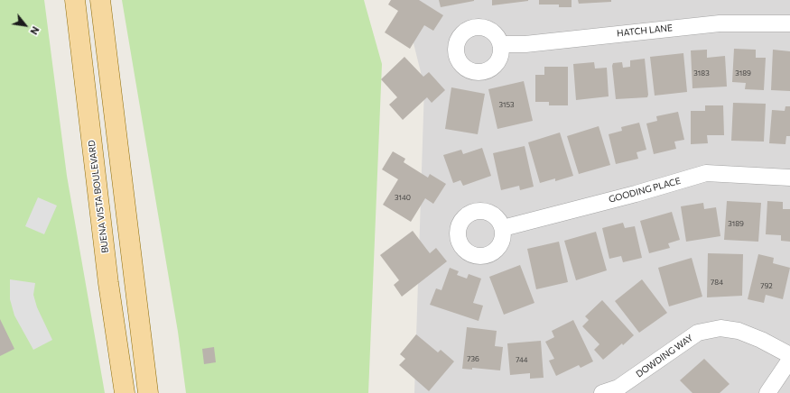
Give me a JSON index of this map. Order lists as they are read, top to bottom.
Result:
{
  "streets": {
    "main road": ["BUENA VISTA BOULEVARD"],
    "street": ["HATCH LANE", "GOODING PLACE", "DOWDING WAY"]
  },
  "house_numbers": [
    "3183",
    "3189",
    "3153",
    "3140",
    "3189",
    "784",
    "792",
    "736",
    "744"
  ],
  "north": "bottom right"
}
